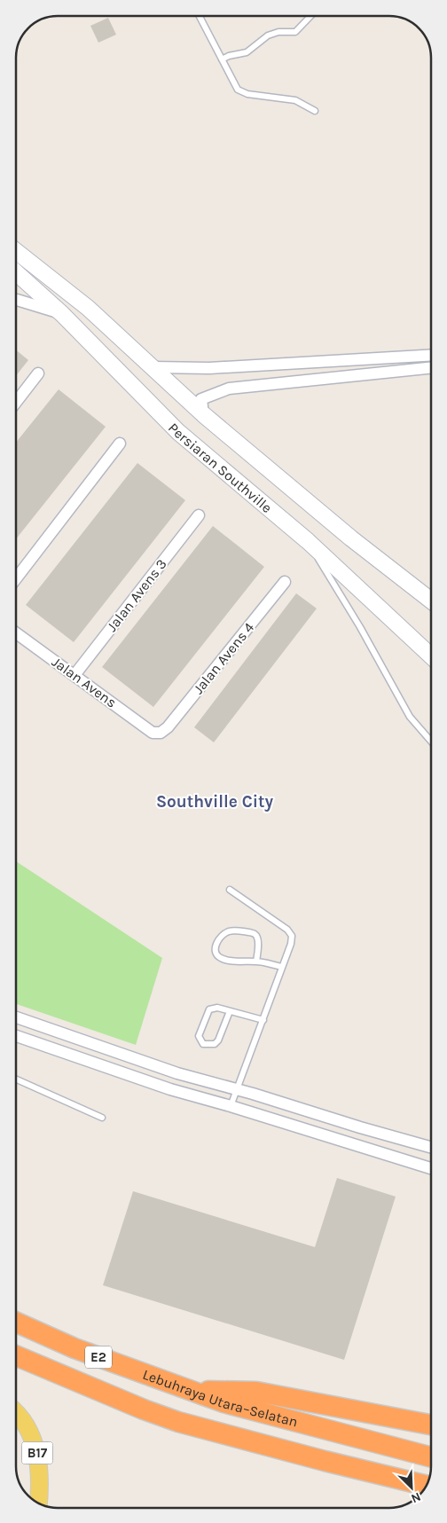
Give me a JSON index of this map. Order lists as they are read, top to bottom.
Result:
{
  "streets": {
    "highway": ["E2", "Lebuhraya Utara–Selatan"],
    "main road": ["Persiaran Southville", "B17"],
    "street": ["Jalan Avens 3", "Jalan Avens 4", "Jalan Avens"]
  },
  "crossings": [
    ["Jalan Avens 3", "Jalan Avens"],
    ["Jalan Avens 4", "Jalan Avens"]
  ],
  "districts": ["Southville City"],
  "north": "bottom right"
}
